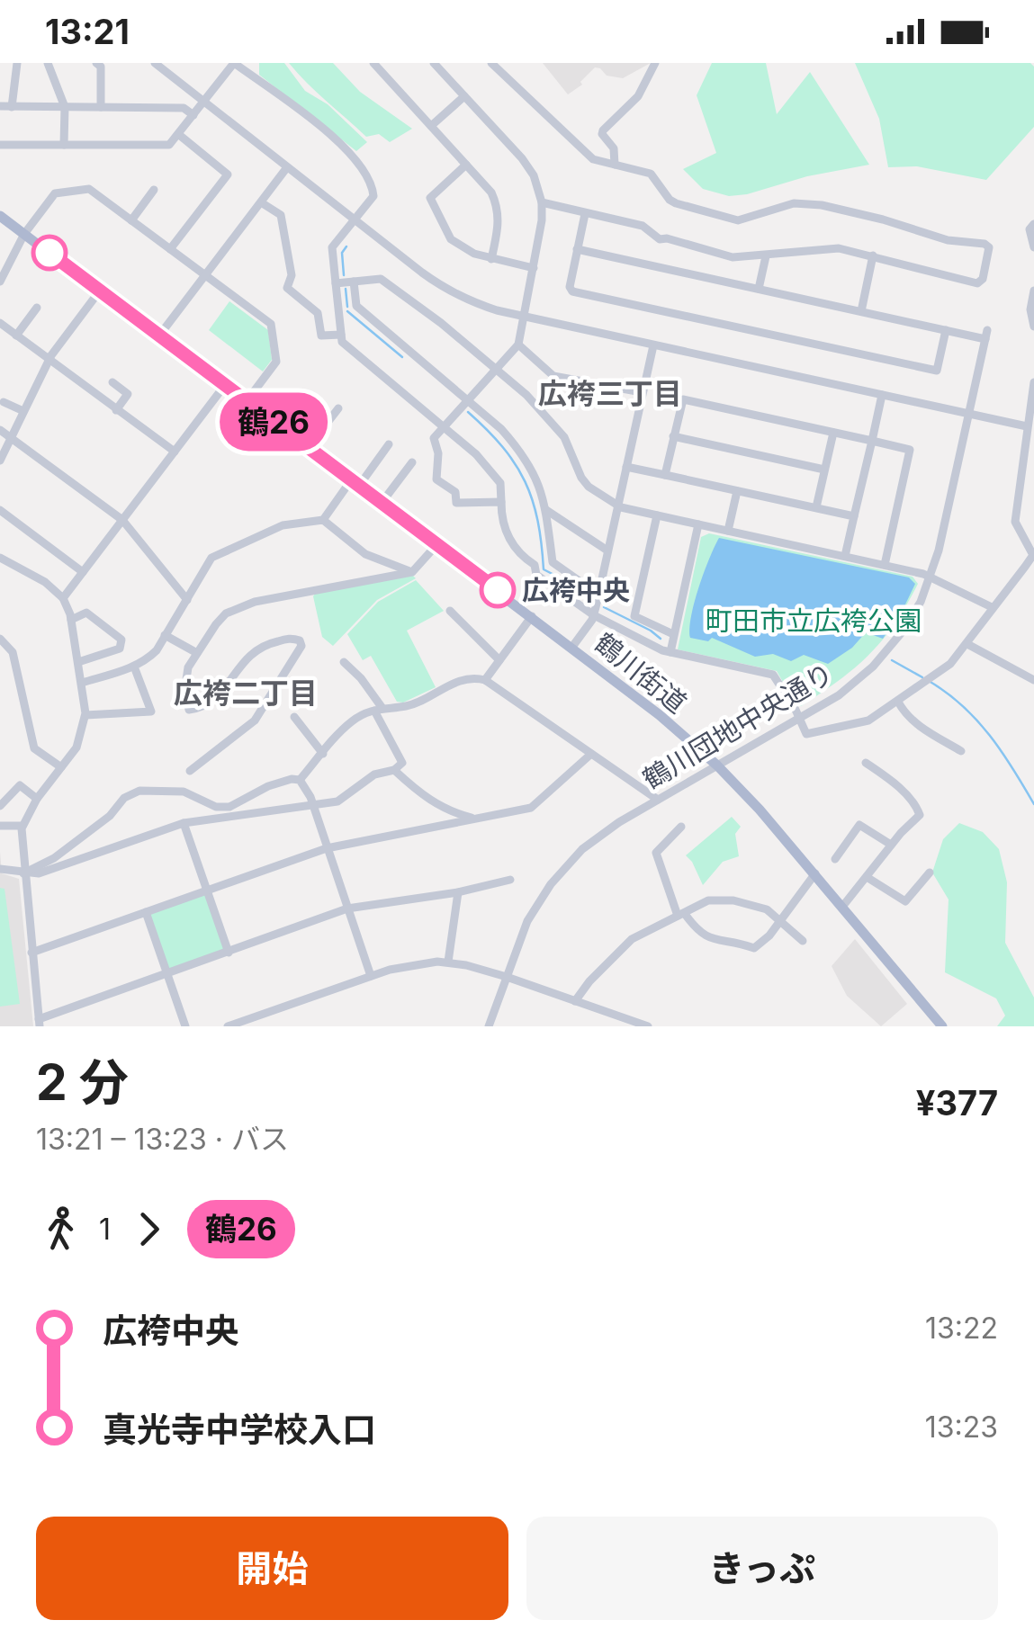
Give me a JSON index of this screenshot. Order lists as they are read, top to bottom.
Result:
{
  "streets": {
    "main road": ["鶴川街道"],
    "street": ["鶴川団地中央通り"]
  },
  "crossings": [
    ["鶴川街道", "鶴川団地中央通り"]
  ],
  "districts": ["広袴三丁目", "広袴二丁目"],
  "parks": ["町田市立広袴公園"],
  "places": ["広袴中央"],
  "lines": ["bus line 鶴26"],
  "page": {
    "status": "13:21",
    "on_map": "鶴26",
    "heading": ["2 分", "13:21 – 13:23 · バス", "¥377"],
    "legs": ["1", "鶴26"],
    "list": [
      {
        "name": "広袴中央",
        "value": "13:22"
      },
      {
        "name": "真光寺中学校入口",
        "value": "13:23"
      }
    ],
    "buttons": ["開始", "きっぷ"]
  }
}
